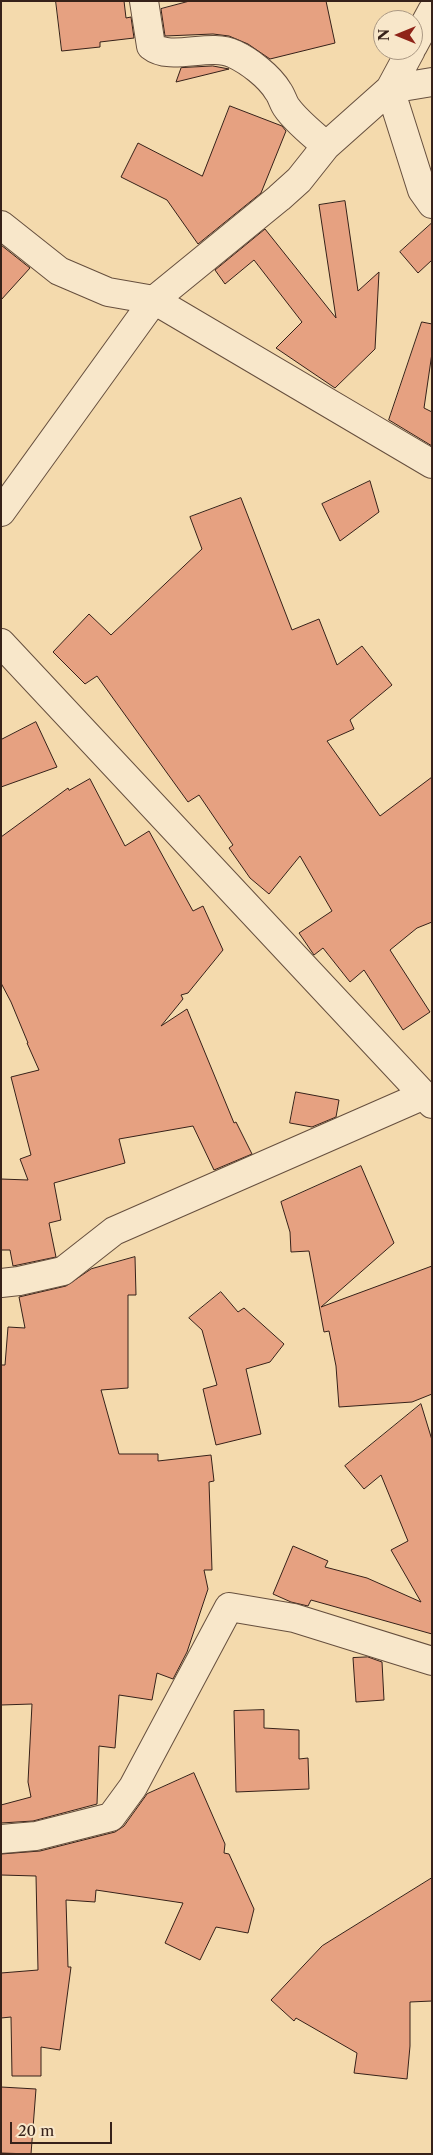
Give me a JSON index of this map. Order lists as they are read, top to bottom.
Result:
{
  "scale_bar": "20 m",
  "north": "left"
}
